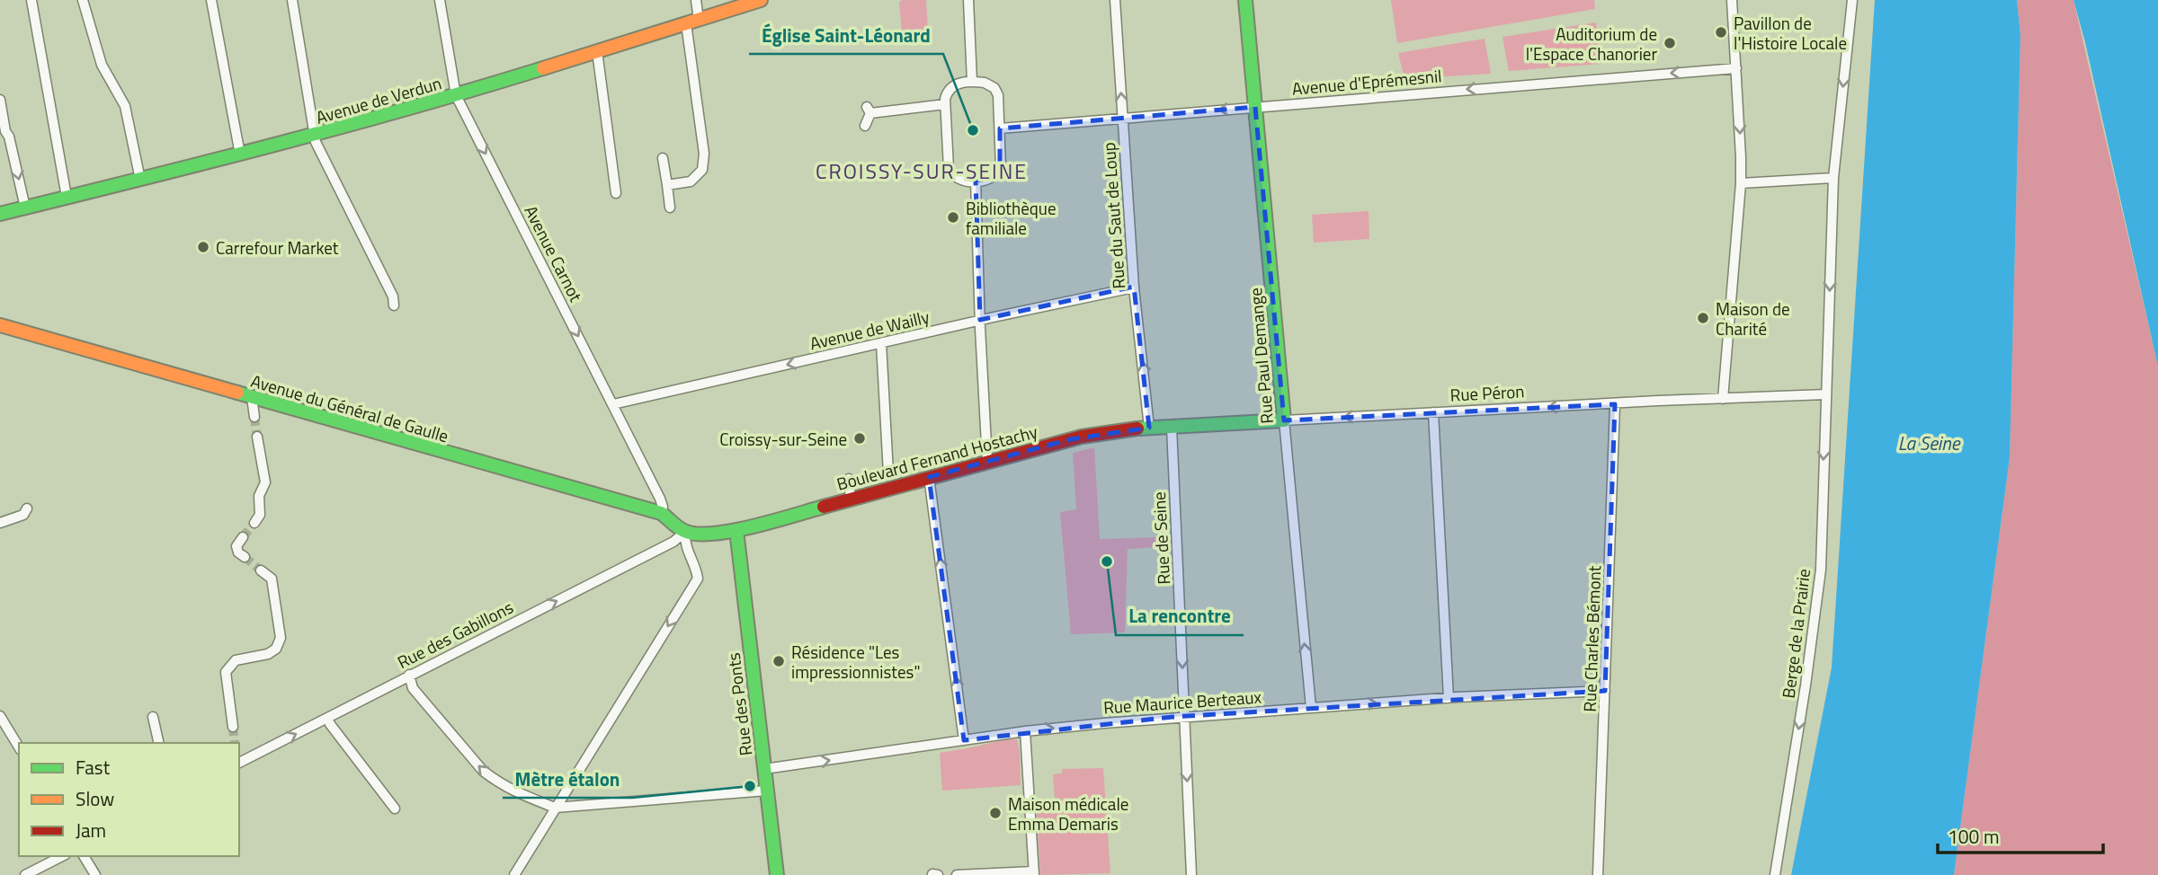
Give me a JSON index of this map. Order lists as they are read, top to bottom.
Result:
{
  "streets": {
    "main road": [
      "Avenue de Verdun",
      "Rue Paul Demange",
      "Rue Péron",
      "Avenue du Général de Gaulle",
      "Boulevard Fernand Hostachy",
      "Rue des Ponts"
    ],
    "street": [
      "Avenue d'Eprémesnil",
      "Rue du Saut de Loup",
      "Avenue Carnot",
      "Avenue de Wailly",
      "Rue de Seine",
      "Berge de la Prairie",
      "Rue des Gabillons",
      "Rue Charles Bémont",
      "Rue Maurice Berteaux"
    ]
  },
  "crossings": [
    ["Avenue d'Eprémesnil", "Rue du Saut de Loup"],
    ["Avenue d'Eprémesnil", "Rue Paul Demange"],
    ["Avenue de Verdun", "Avenue Carnot"],
    ["Rue du Saut de Loup", "Avenue de Wailly"],
    ["Rue du Saut de Loup", "Rue Péron"],
    ["Rue du Saut de Loup", "Boulevard Fernand Hostachy"],
    ["Avenue Carnot", "Avenue de Wailly"],
    ["Avenue Carnot", "Avenue du Général de Gaulle"],
    ["Rue Paul Demange", "Rue Péron"],
    ["Rue Paul Demange", "Rue Maurice Berteaux"],
    ["Rue Péron", "Boulevard Fernand Hostachy"],
    ["Rue Péron", "Rue de Seine"],
    ["Rue Péron", "Berge de la Prairie"],
    ["Rue Péron", "Rue Charles Bémont"],
    ["Avenue du Général de Gaulle", "Boulevard Fernand Hostachy"],
    ["Avenue du Général de Gaulle", "Rue des Gabillons"],
    ["Boulevard Fernand Hostachy", "Rue des Gabillons"],
    ["Boulevard Fernand Hostachy", "Rue des Ponts"],
    ["Rue de Seine", "Rue Maurice Berteaux"],
    ["Rue Charles Bémont", "Rue Maurice Berteaux"],
    ["Rue Maurice Berteaux", "Rue des Ponts"]
  ],
  "one_way": [
    "Avenue d'Eprémesnil",
    "Rue du Saut de Loup",
    "Avenue Carnot",
    "Avenue de Wailly",
    "Rue Paul Demange",
    "Rue Péron",
    "Rue de Seine",
    "Berge de la Prairie",
    "Rue des Gabillons",
    "Rue Maurice Berteaux"
  ],
  "districts": ["CROISSY-SUR-SEINE"],
  "water": ["La Seine"],
  "places": [
    "Pavillon de l'Histoire Locale",
    "Auditorium de l'Espace Chanorier",
    "Église Saint-Léonard",
    "Bibliothèque familiale",
    "Carrefour Market",
    "Maison de Charité",
    "Croissy-sur-Seine",
    "La rencontre",
    "Résidence \"Les impressionnistes\"",
    "Mètre étalon",
    "Maison médicale Emma Demaris"
  ],
  "legend": ["Fast", "Slow", "Jam"],
  "scale_bar": "100 m"
}
